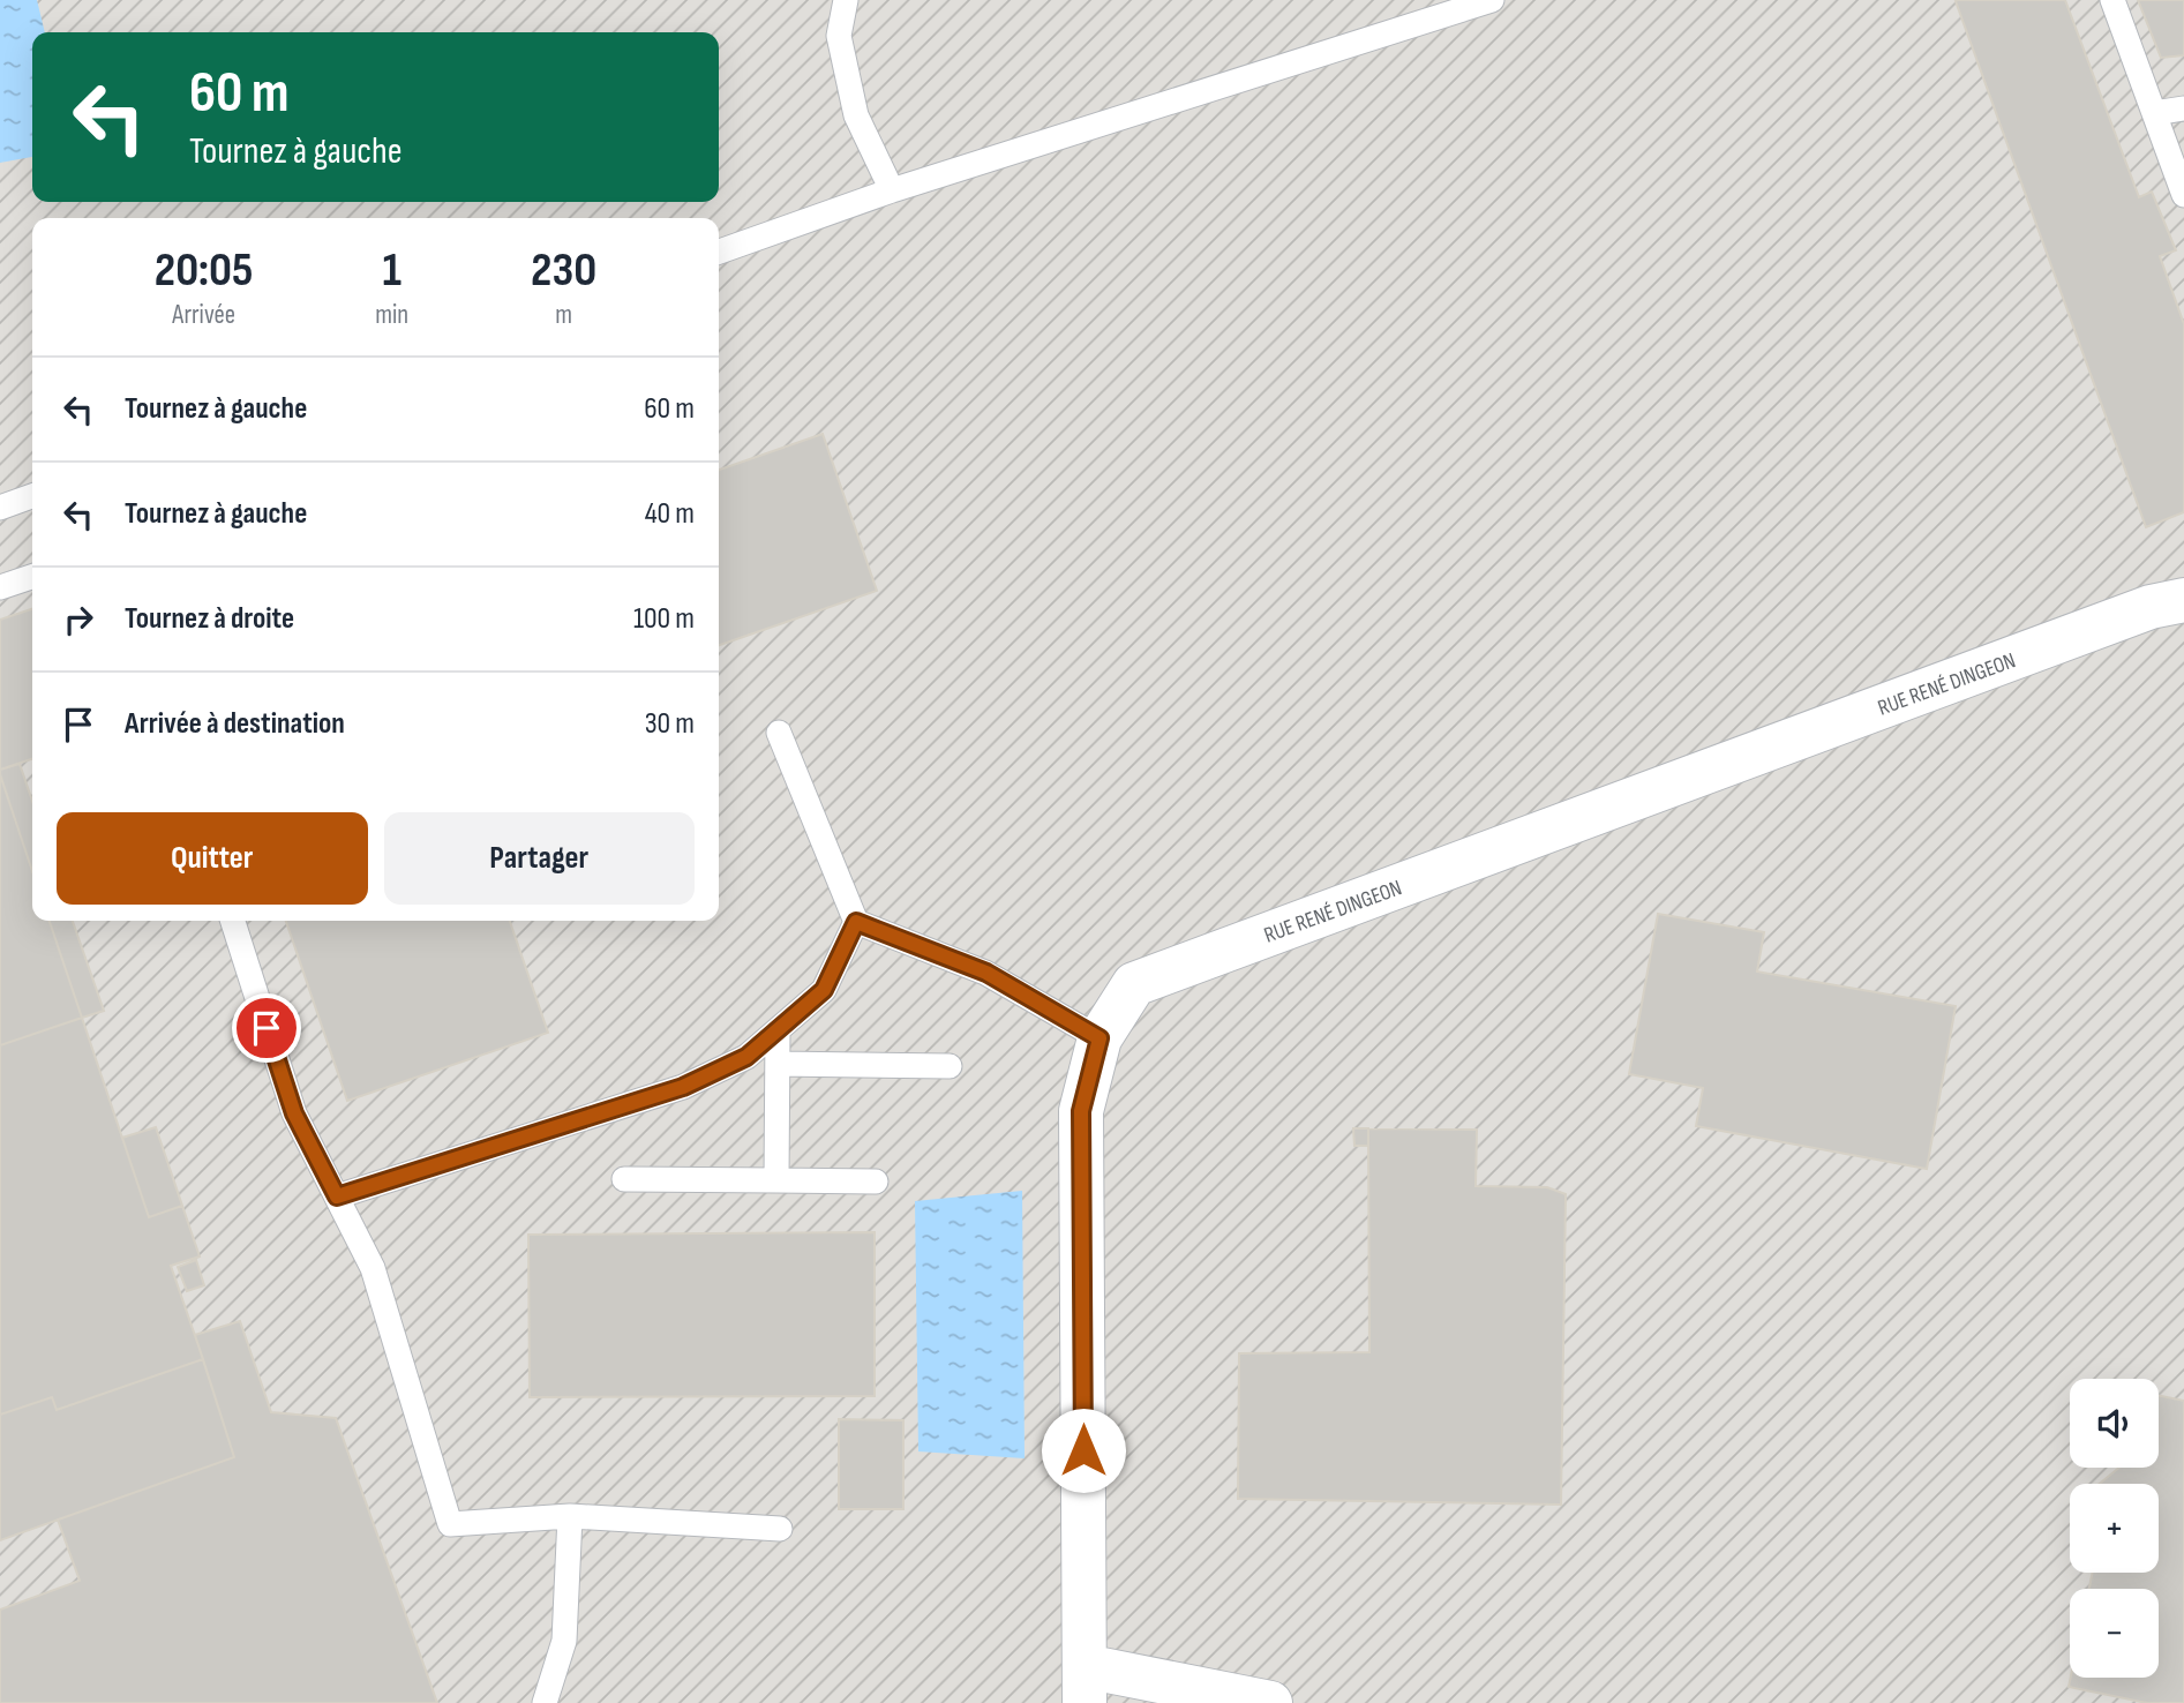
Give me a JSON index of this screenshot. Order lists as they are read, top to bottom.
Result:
{
  "streets": {
    "street": ["RUE RENÉ DINGEON"]
  },
  "page": {
    "turn": ["60 m", "Tournez à gauche"],
    "eta": [
      "20:05",
      "Arrivée",
      "1",
      "min",
      "230",
      "m"
    ],
    "list": [
      {
        "name": "Tournez à gauche",
        "value": "60 m"
      },
      {
        "name": "Tournez à gauche",
        "value": "40 m"
      },
      {
        "name": "Tournez à droite",
        "value": "100 m"
      },
      {
        "name": "Arrivée à destination",
        "value": "30 m"
      }
    ],
    "buttons": ["Quitter", "Partager"],
    "map_buttons": ["+", "−"]
  }
}
